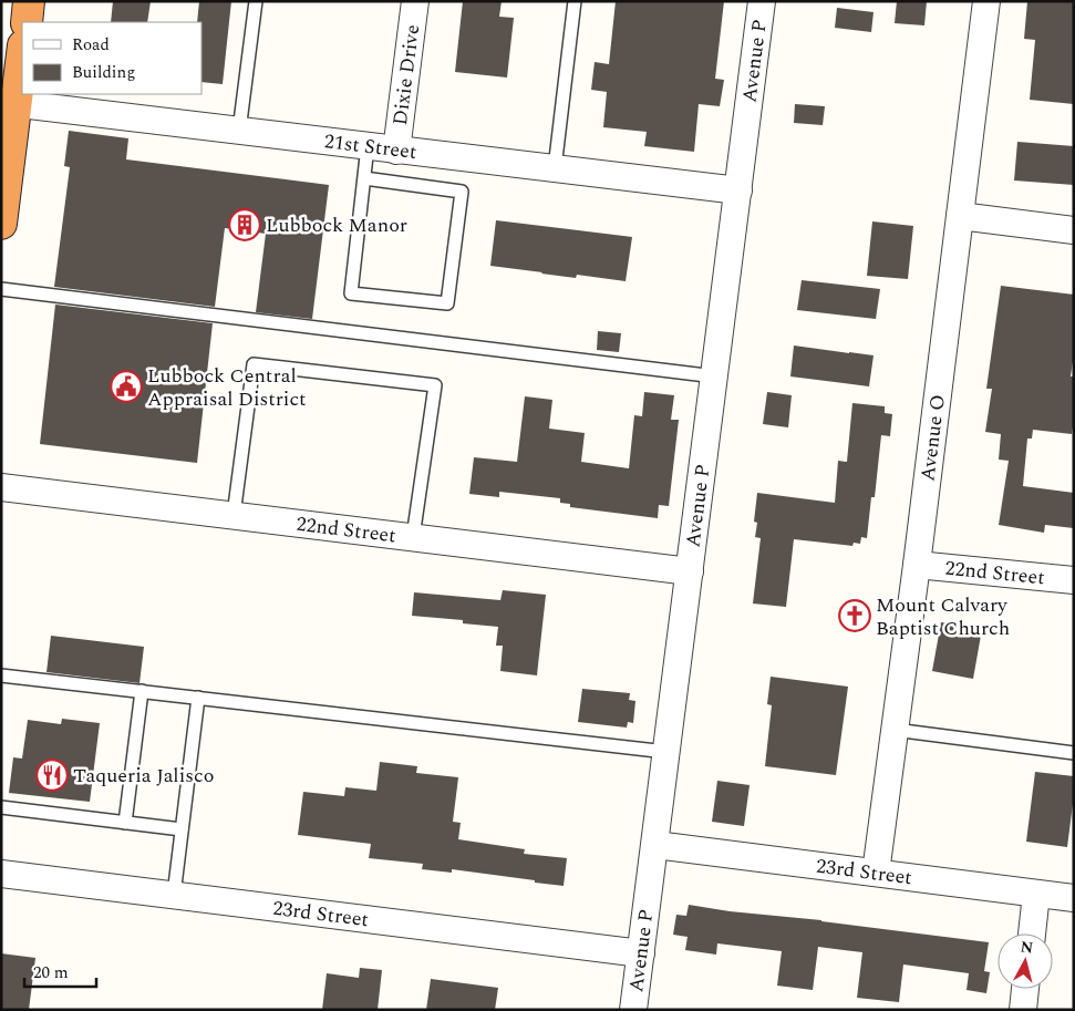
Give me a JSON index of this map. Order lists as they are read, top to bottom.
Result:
{
  "streets": {
    "street": [
      "Avenue P",
      "Dixie Drive",
      "21st Street",
      "Avenue O",
      "22nd Street",
      "23rd Street"
    ]
  },
  "crossings": [
    ["Avenue P", "21st Street"],
    ["Avenue P", "22nd Street"],
    ["Avenue P", "23rd Street"],
    ["Dixie Drive", "21st Street"],
    ["Avenue O", "22nd Street"],
    ["Avenue O", "23rd Street"]
  ],
  "places": {
    "building": ["Lubbock Manor"],
    "public building": ["Lubbock Central Appraisal District"],
    "church": ["Mount Calvary Baptist Church"],
    "restaurant": ["Taqueria Jalisco"]
  },
  "legend": ["Road", "Building"],
  "scale_bar": "20 m",
  "north": "top"
}
